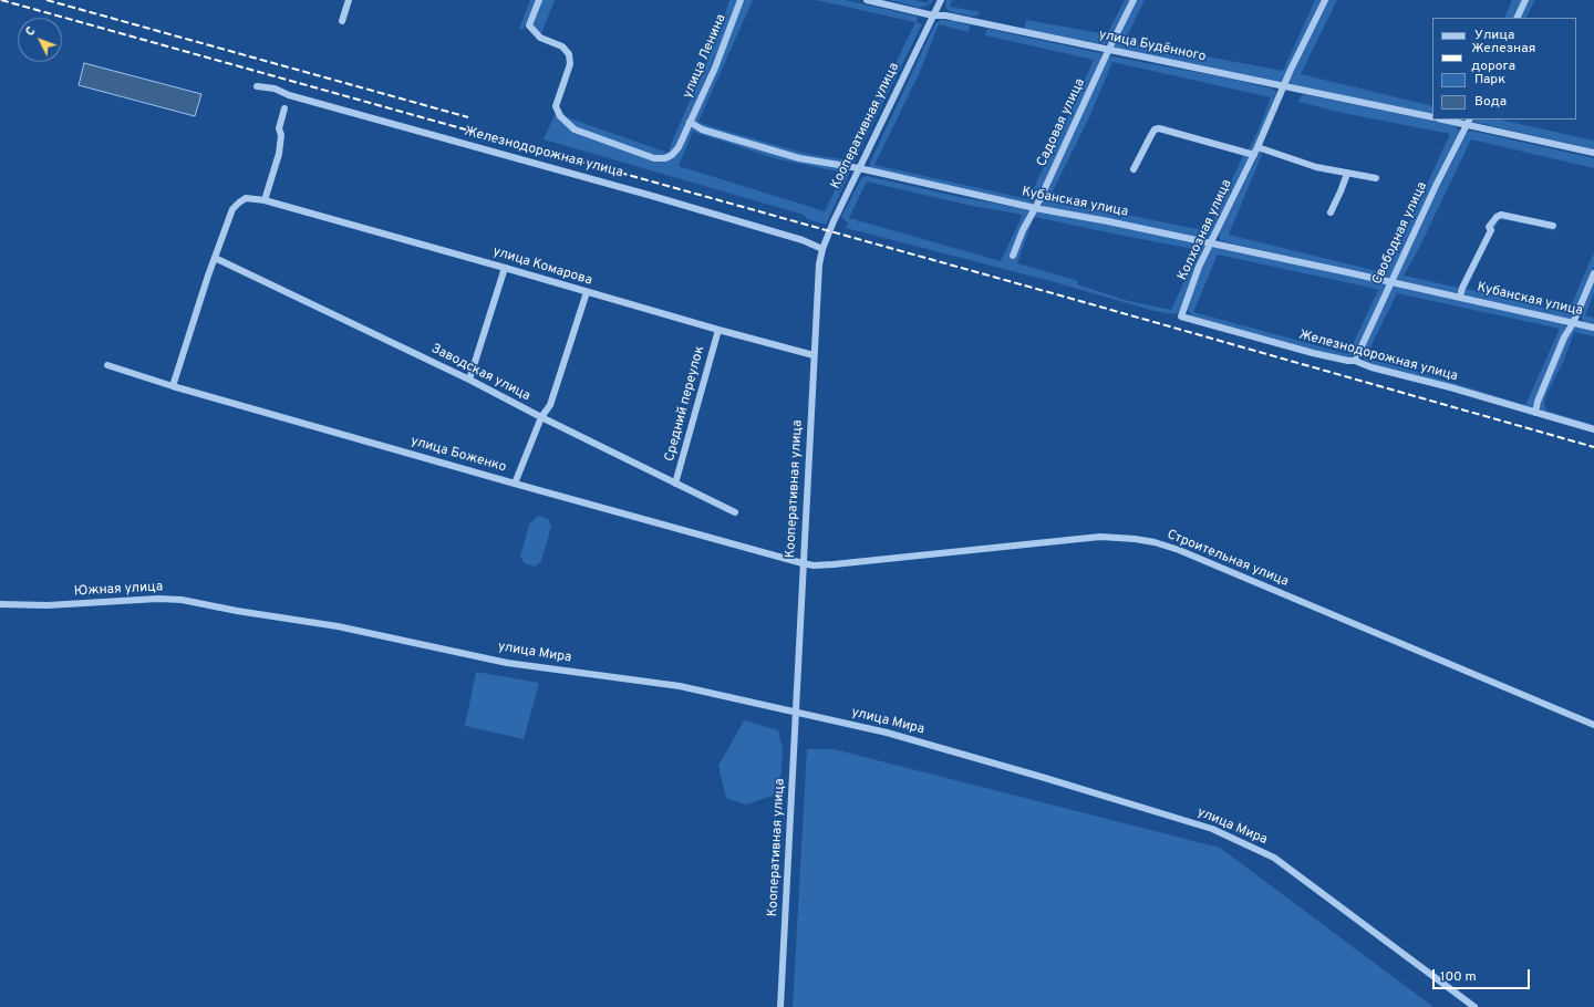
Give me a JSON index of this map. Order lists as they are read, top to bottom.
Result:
{
  "streets": {
    "street": [
      "улица Будённого",
      "улица Ленина",
      "Садовая улица",
      "Кооперативная улица",
      "Железнодорожная улица",
      "Кубанская улица",
      "Колхозная улица",
      "Свободная улица",
      "улица Комарова",
      "Заводская улица",
      "Средний переулок",
      "улица Боженко",
      "Строительная улица",
      "Южная улица",
      "улица Мира"
    ]
  },
  "crossings": [
    ["улица Будённого", "Садовая улица"],
    ["улица Будённого", "Кооперативная улица"],
    ["улица Будённого", "Колхозная улица"],
    ["улица Ленина", "Железнодорожная улица"],
    ["улица Ленина", "Кубанская улица"],
    ["Садовая улица", "Кубанская улица"],
    ["Кооперативная улица", "Железнодорожная улица"],
    ["Кооперативная улица", "Кубанская улица"],
    ["Кооперативная улица", "улица Комарова"],
    ["Кооперативная улица", "улица Боженко"],
    ["Кооперативная улица", "Строительная улица"],
    ["Кооперативная улица", "улица Мира"],
    ["Железнодорожная улица", "Кубанская улица"],
    ["Железнодорожная улица", "Колхозная улица"],
    ["Железнодорожная улица", "Свободная улица"],
    ["Кубанская улица", "Колхозная улица"],
    ["Кубанская улица", "Свободная улица"],
    ["улица Комарова", "Заводская улица"],
    ["улица Комарова", "Средний переулок"],
    ["Заводская улица", "Средний переулок"],
    ["улица Боженко", "Строительная улица"],
    ["Южная улица", "улица Мира"]
  ],
  "legend": [
    "Улица",
    "Железная дорога",
    "Парк",
    "Вода"
  ],
  "scale_bar": "100 m",
  "north": "top left"
}
